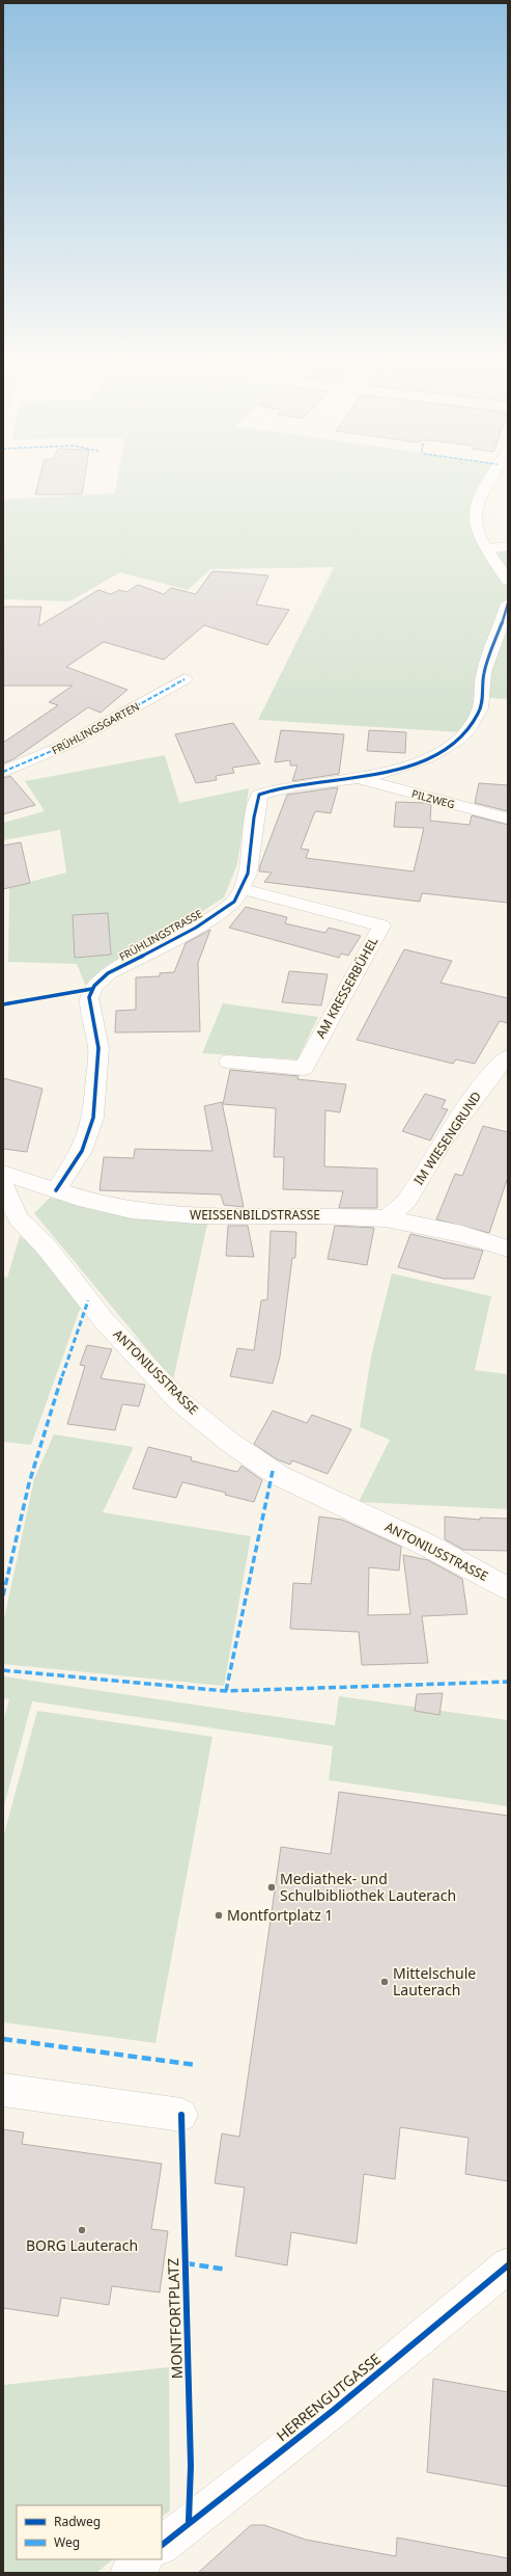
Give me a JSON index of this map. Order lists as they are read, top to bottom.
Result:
{
  "streets": {
    "street": [
      "FRÜHLINGSGARTEN",
      "PILZWEG",
      "FRÜHLINGSTRASSE",
      "AM KRESSERBÜHEL",
      "IM WIESENGRUND",
      "WEISSENBILDSTRASSE",
      "ANTONIUSSTRASSE",
      "HERRENGUTGASSE"
    ],
    "cycle path": ["MONTFORTPLATZ"]
  },
  "crossings": [
    ["PILZWEG", "FRÜHLINGSTRASSE"],
    ["FRÜHLINGSTRASSE", "AM KRESSERBÜHEL"],
    ["FRÜHLINGSTRASSE", "WEISSENBILDSTRASSE"],
    ["IM WIESENGRUND", "WEISSENBILDSTRASSE"]
  ],
  "places": [
    "Mediathek- und Schulbibliothek Lauterach",
    "Montfortplatz 1",
    "Mittelschule Lauterach",
    "BORG Lauterach"
  ],
  "legend": ["Radweg", "Weg"]
}
